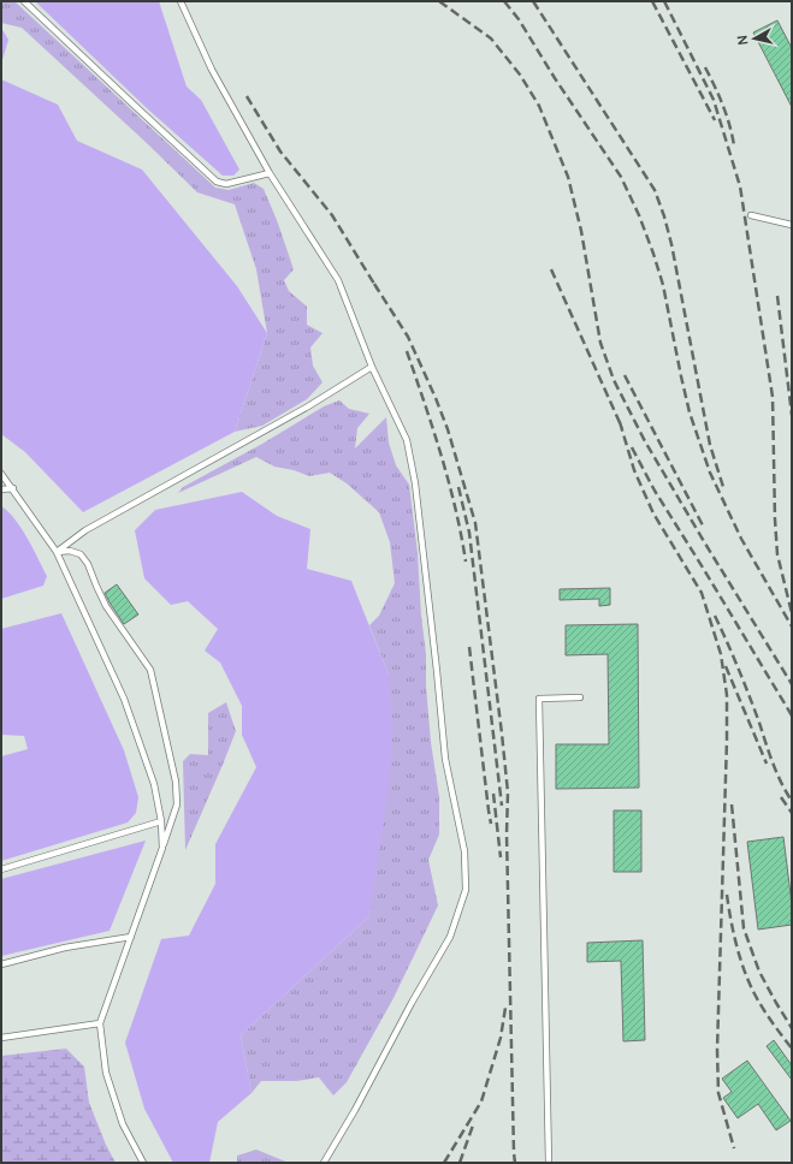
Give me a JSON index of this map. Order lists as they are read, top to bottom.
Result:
{
  "north": "left"
}
